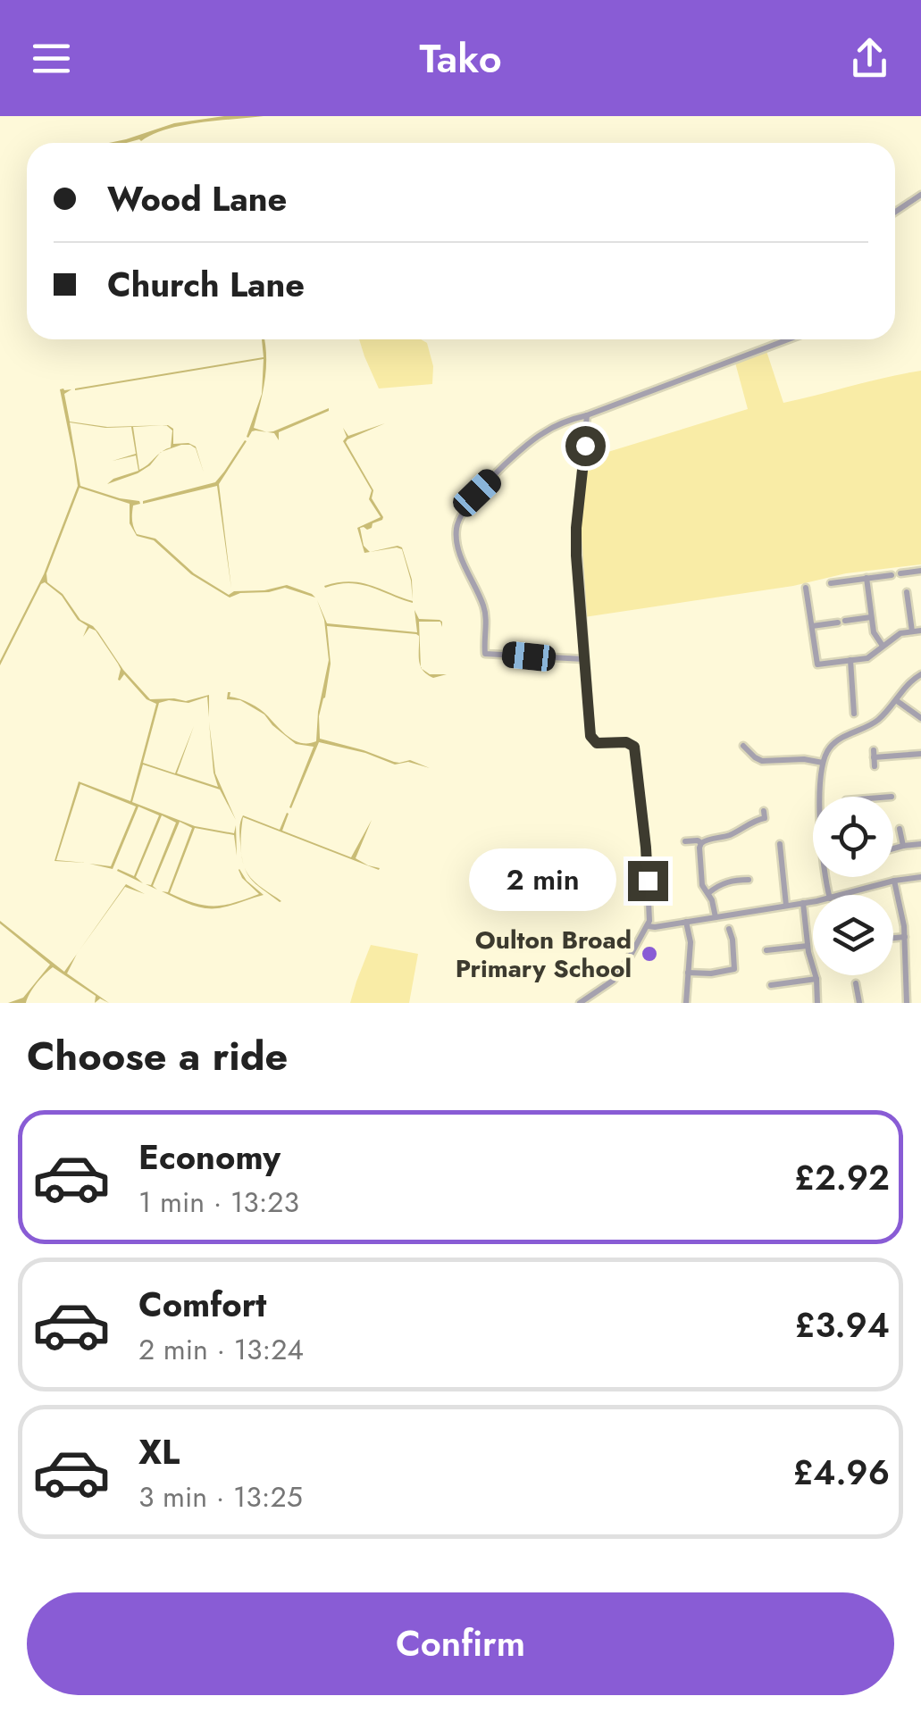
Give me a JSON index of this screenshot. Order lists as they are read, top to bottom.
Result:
{
  "places": ["Oulton Broad Primary School"],
  "page": {
    "header": "Tako",
    "banner": ["Wood Lane", "Church Lane"],
    "bubble": "2 min",
    "heading": "Choose a ride",
    "list": [
      {
        "name": "Economy",
        "note": "1 min · 13:23",
        "value": "£2.92"
      },
      {
        "name": "Comfort",
        "note": "2 min · 13:24",
        "value": "£3.94"
      },
      {
        "name": "XL",
        "note": "3 min · 13:25",
        "value": "£4.96"
      }
    ],
    "buttons": "Confirm"
  }
}
